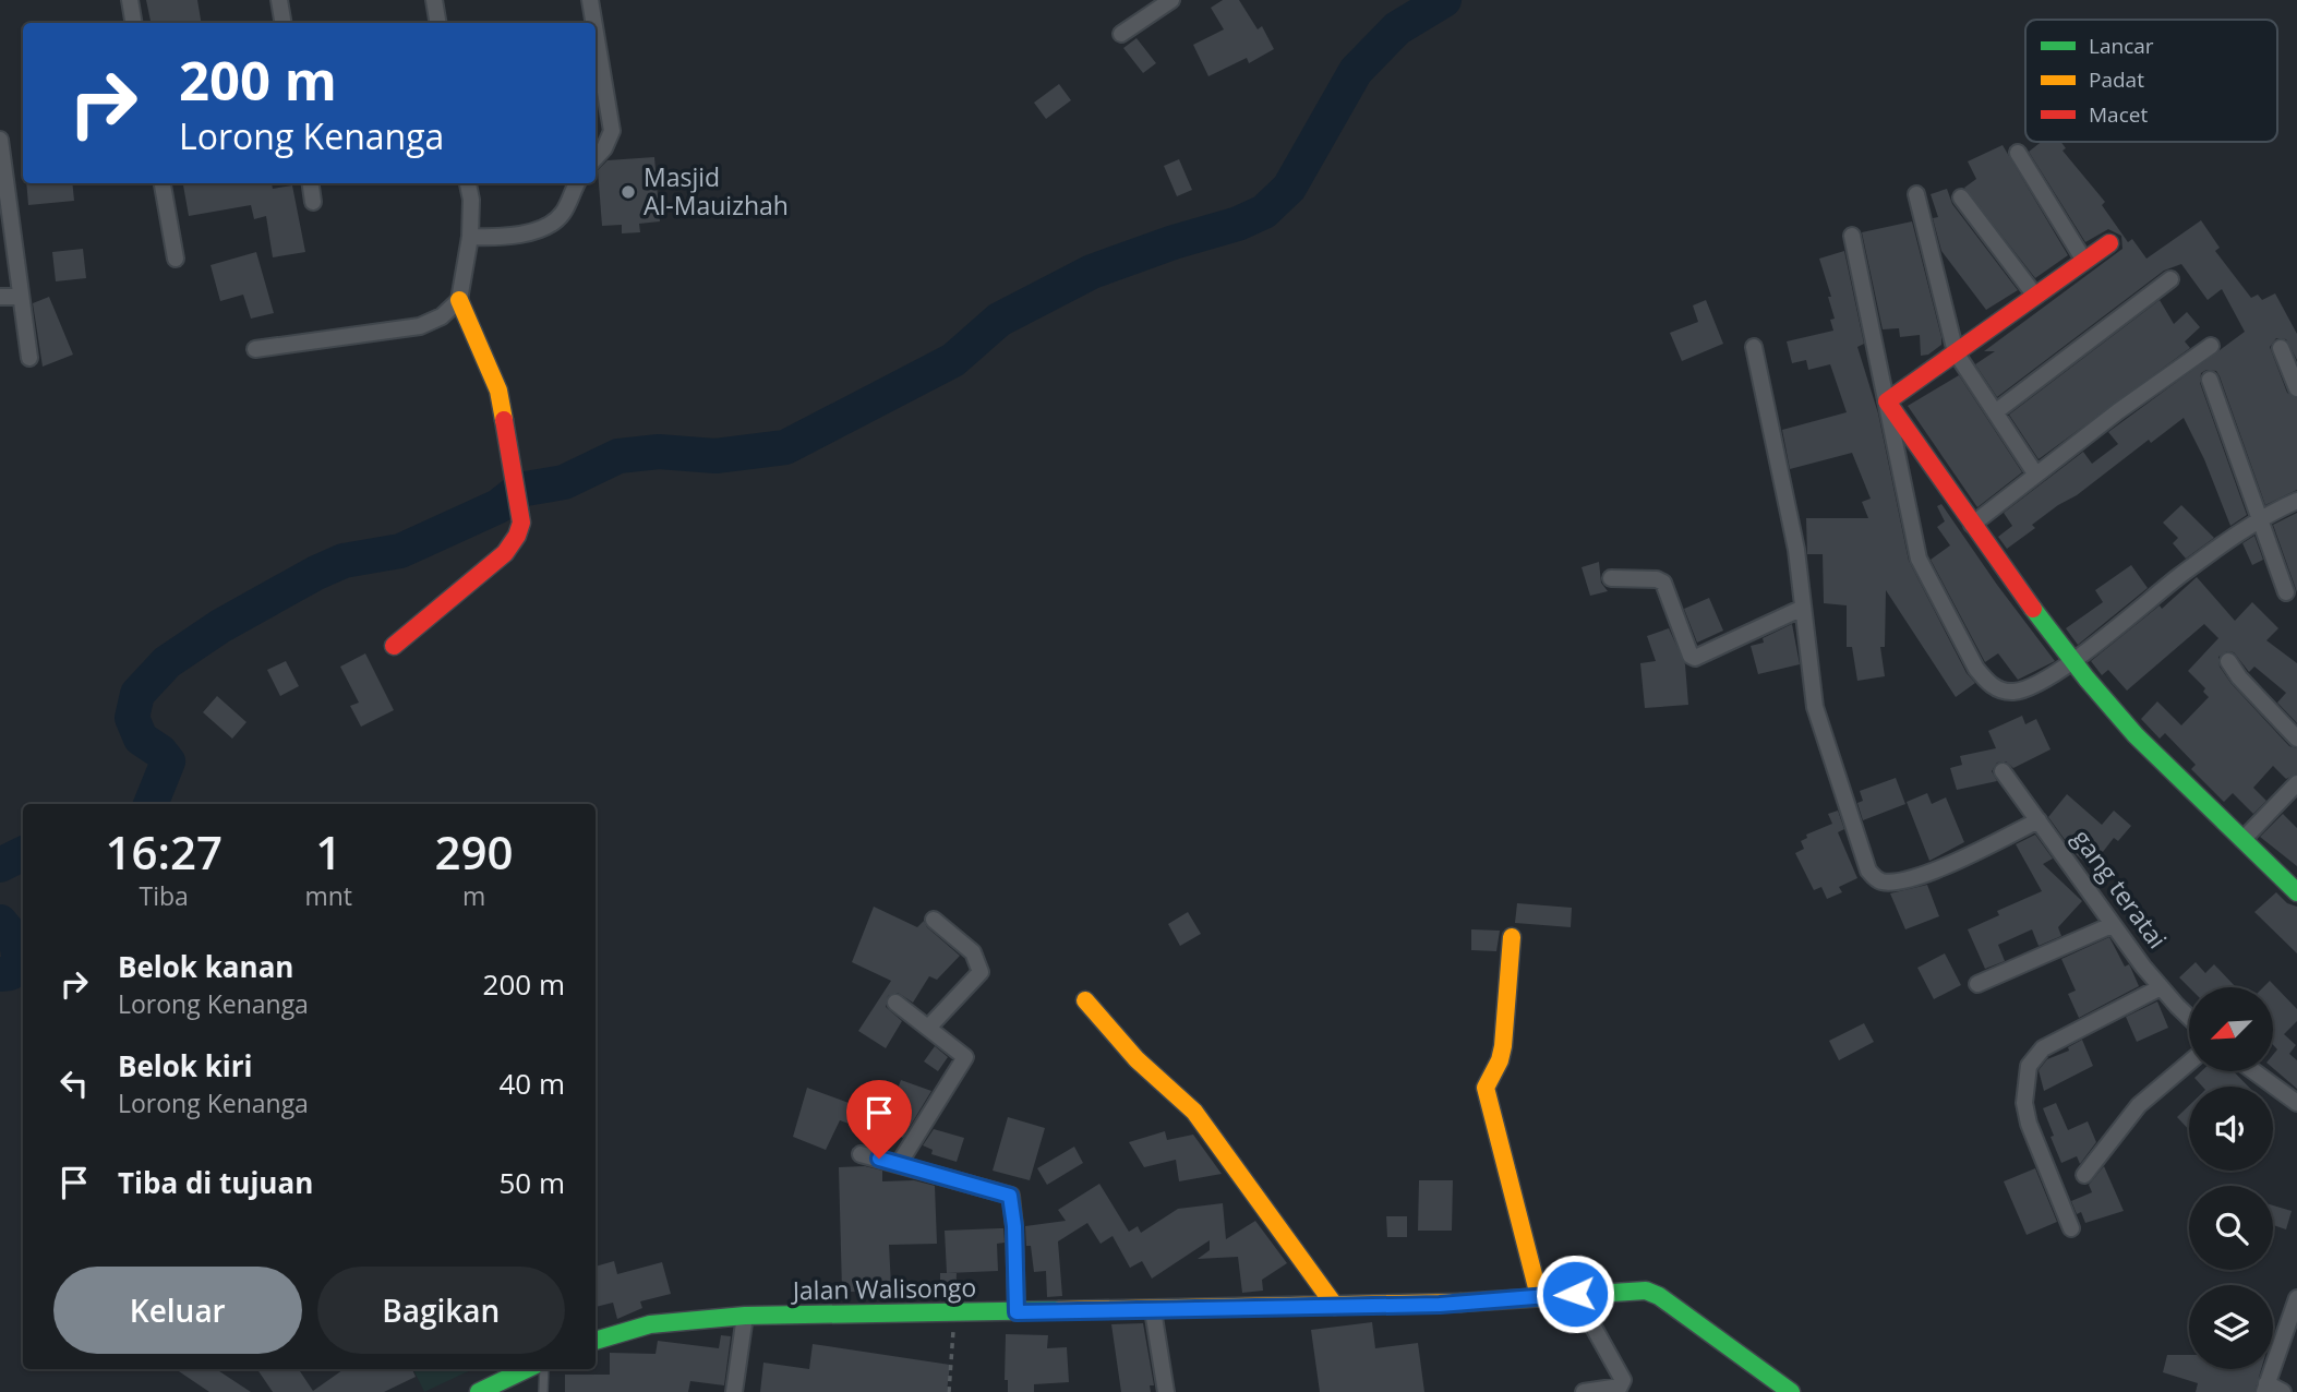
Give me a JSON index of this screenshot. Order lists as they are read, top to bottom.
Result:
{
  "streets": {
    "street": ["gang teratai", "Jalan Walisongo"]
  },
  "places": ["Masjid Al-Mauizhah"],
  "legend": ["Lancar", "Padat", "Macet"],
  "north": "bottom left",
  "page": {
    "turn": ["200 m", "Lorong Kenanga"],
    "eta": [
      "16:27",
      "Tiba",
      "1",
      "mnt",
      "290",
      "m"
    ],
    "list": [
      {
        "name": "Belok kanan",
        "note": "Lorong Kenanga",
        "value": "200 m"
      },
      {
        "name": "Belok kiri",
        "note": "Lorong Kenanga",
        "value": "40 m"
      },
      {
        "name": "Tiba di tujuan",
        "value": "50 m"
      }
    ],
    "buttons": ["Keluar", "Bagikan"]
  }
}
